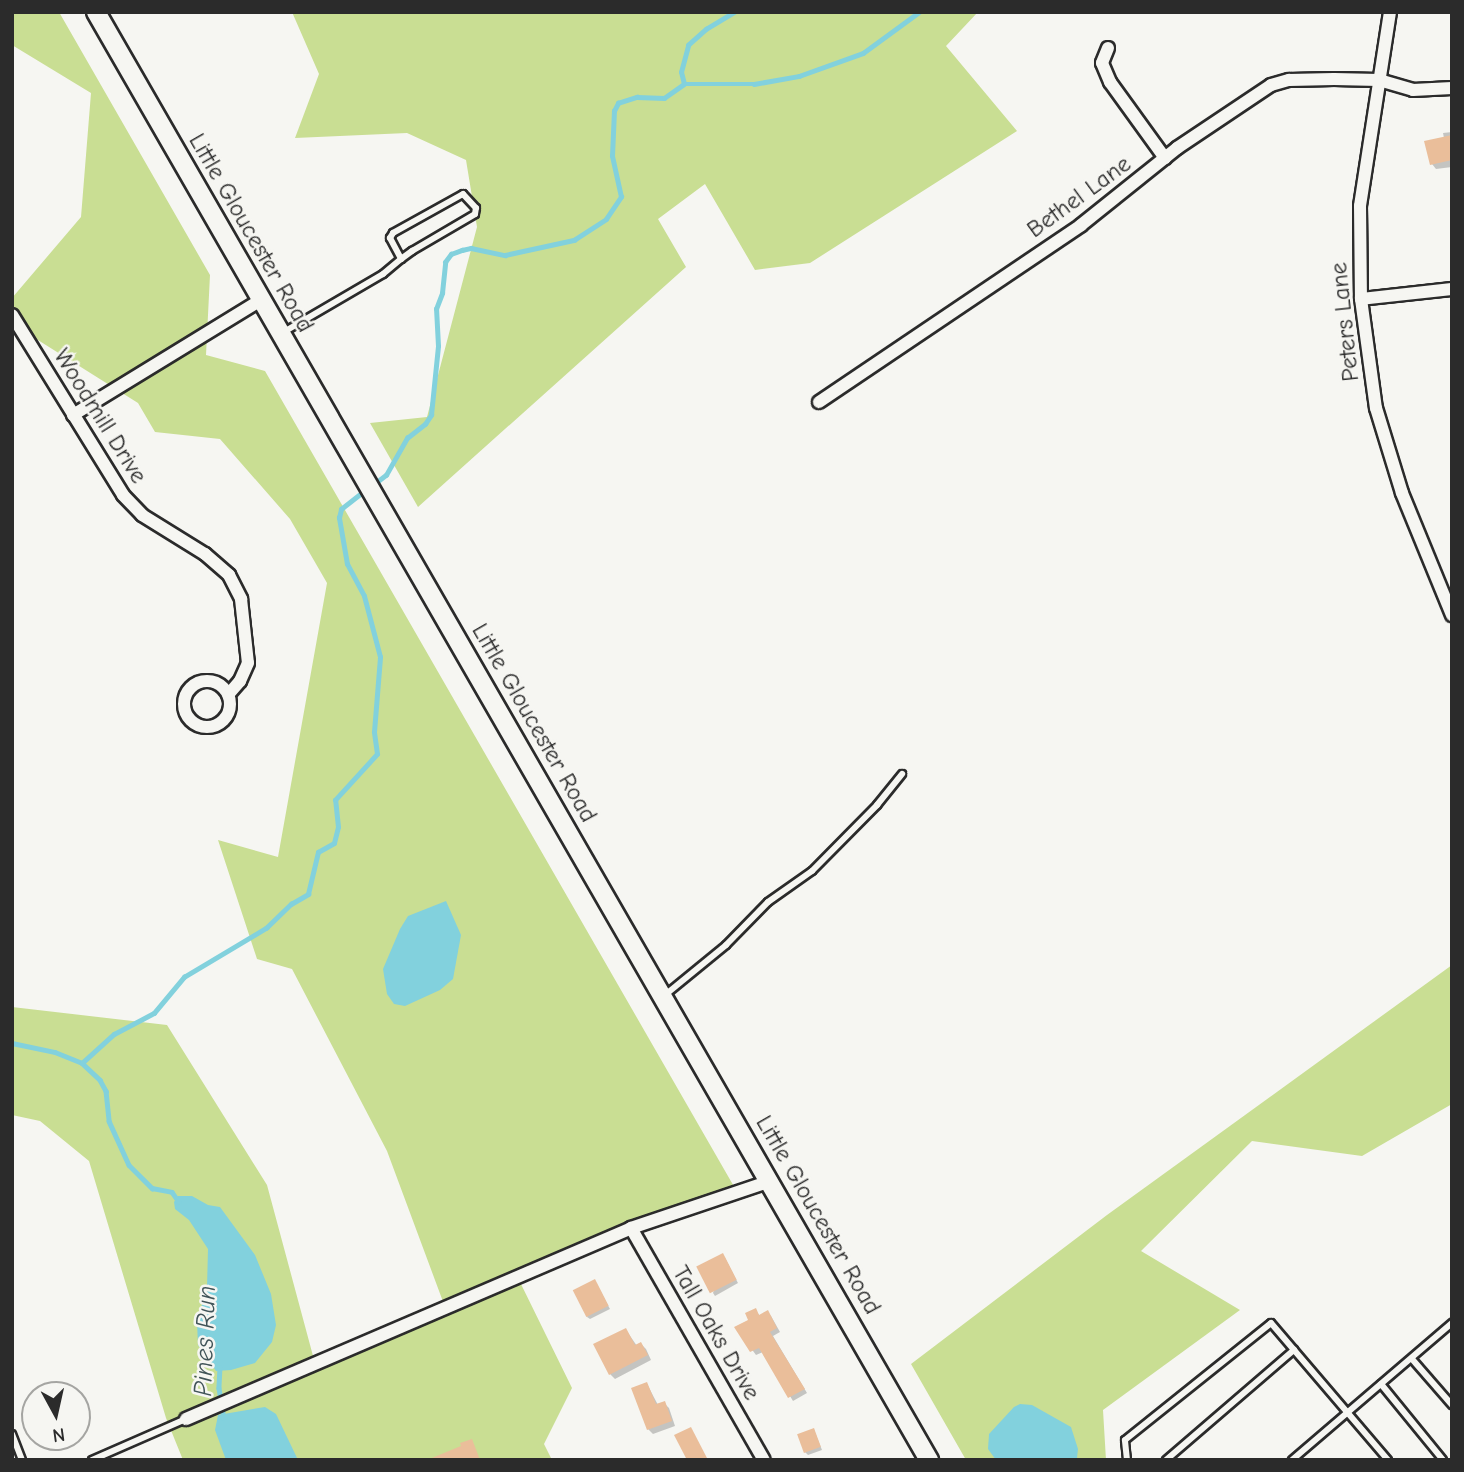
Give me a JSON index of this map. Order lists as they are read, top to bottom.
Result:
{
  "streets": {
    "street": [
      "Bethel Lane",
      "Little Gloucester Road",
      "Peters Lane",
      "Woodmill Drive",
      "Tall Oaks Drive"
    ]
  },
  "crossings": [
    ["Bethel Lane", "Peters Lane"]
  ],
  "water": ["Pines Run"],
  "north": "bottom"
}
